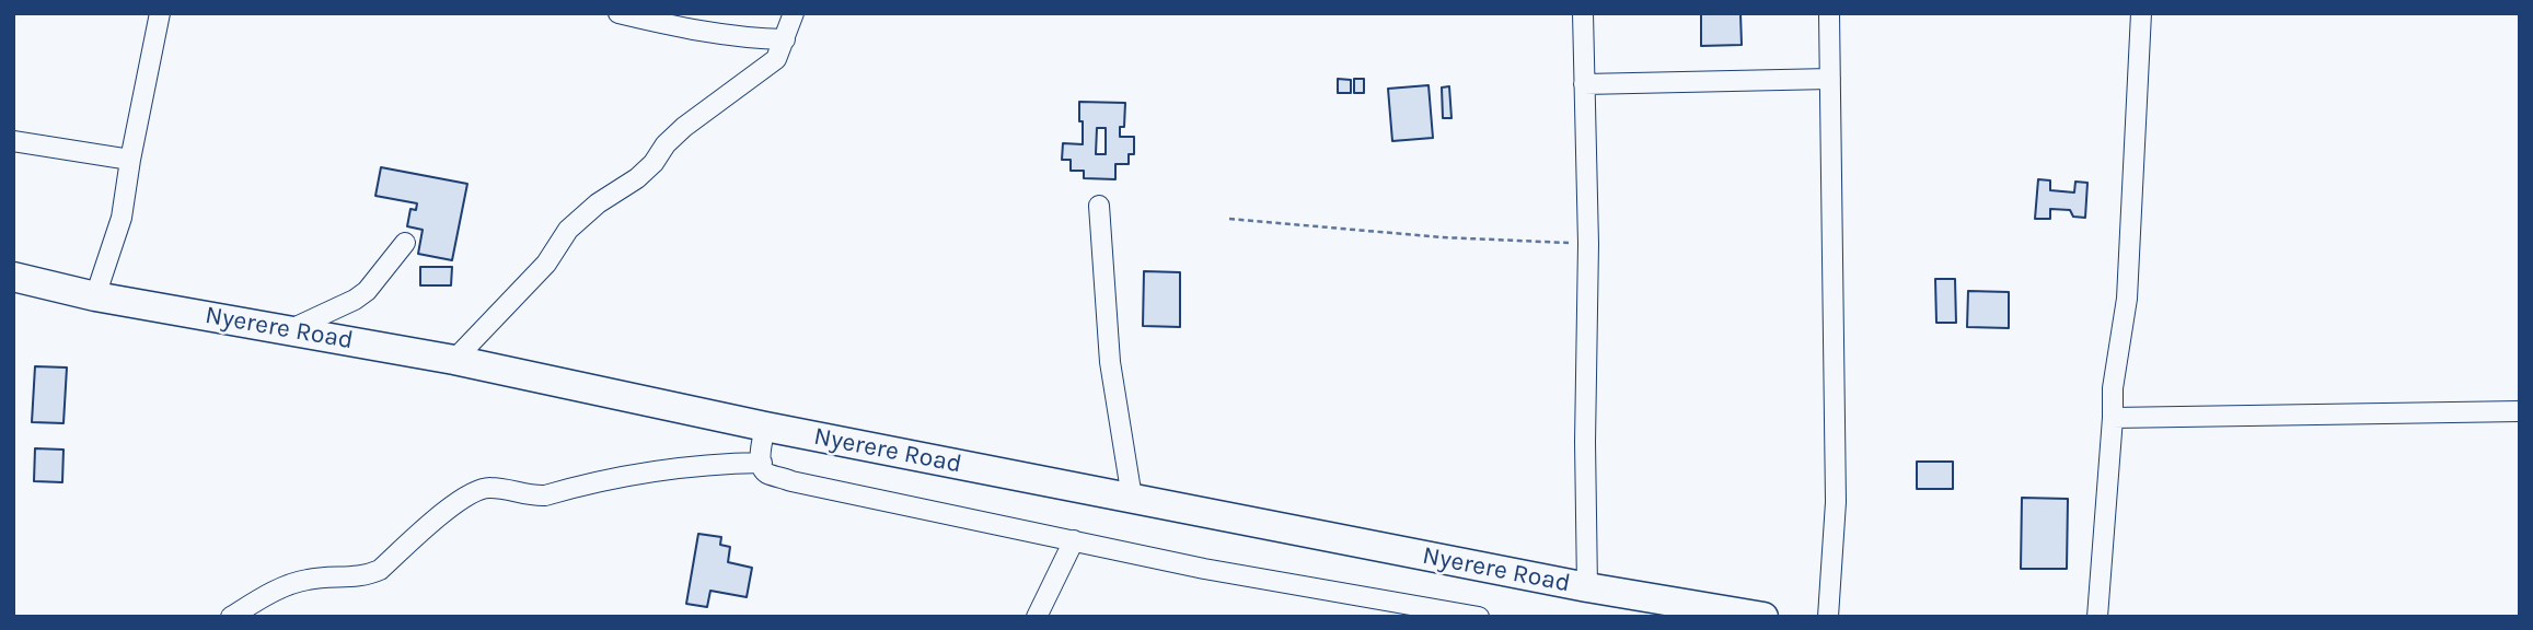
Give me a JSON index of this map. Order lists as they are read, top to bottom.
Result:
{
  "streets": {
    "highway": ["Nyerere Road"]
  }
}
